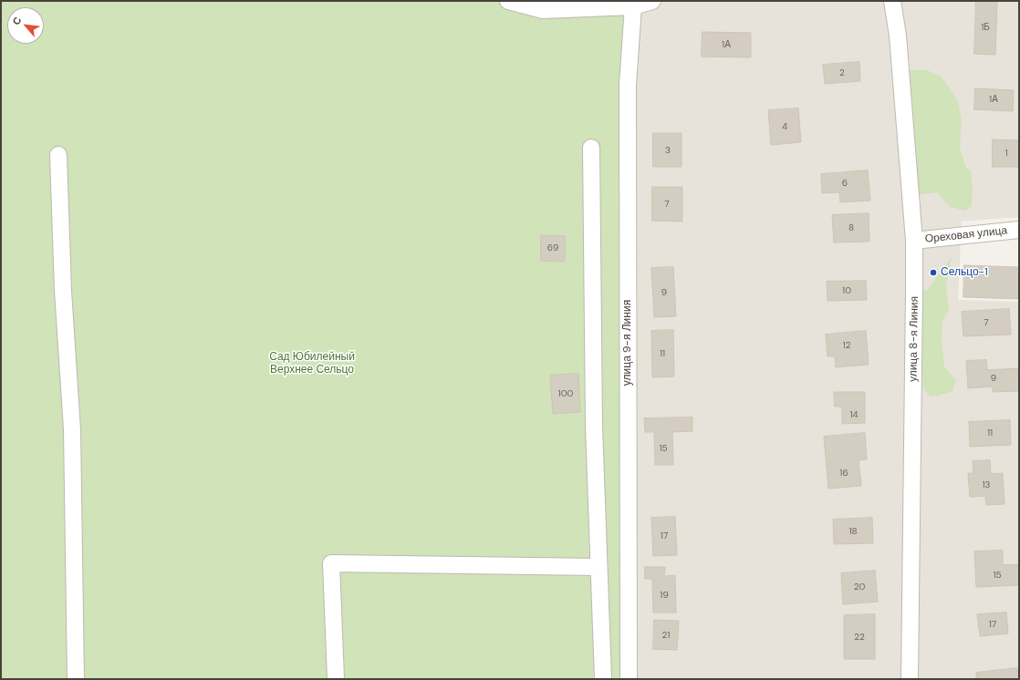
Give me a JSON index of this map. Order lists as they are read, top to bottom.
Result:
{
  "streets": {
    "street": ["Ореховая улица", "улица 8-я Линия", "улица 9-я Линия"]
  },
  "crossings": [
    ["Ореховая улица", "улица 8-я Линия"]
  ],
  "parks": ["Сад Юбилейный Верхнее Сельцо"],
  "places": ["Сельцо-1"],
  "house_numbers": [
    "1Б",
    "1А",
    "2",
    "1А",
    "4",
    "3",
    "1",
    "6",
    "7",
    "8",
    "69",
    "10",
    "9",
    "7",
    "12",
    "11",
    "9",
    "100",
    "14",
    "11",
    "15",
    "16",
    "13",
    "18",
    "17",
    "15",
    "20",
    "19",
    "17",
    "21",
    "22"
  ],
  "north": "top left"
}
